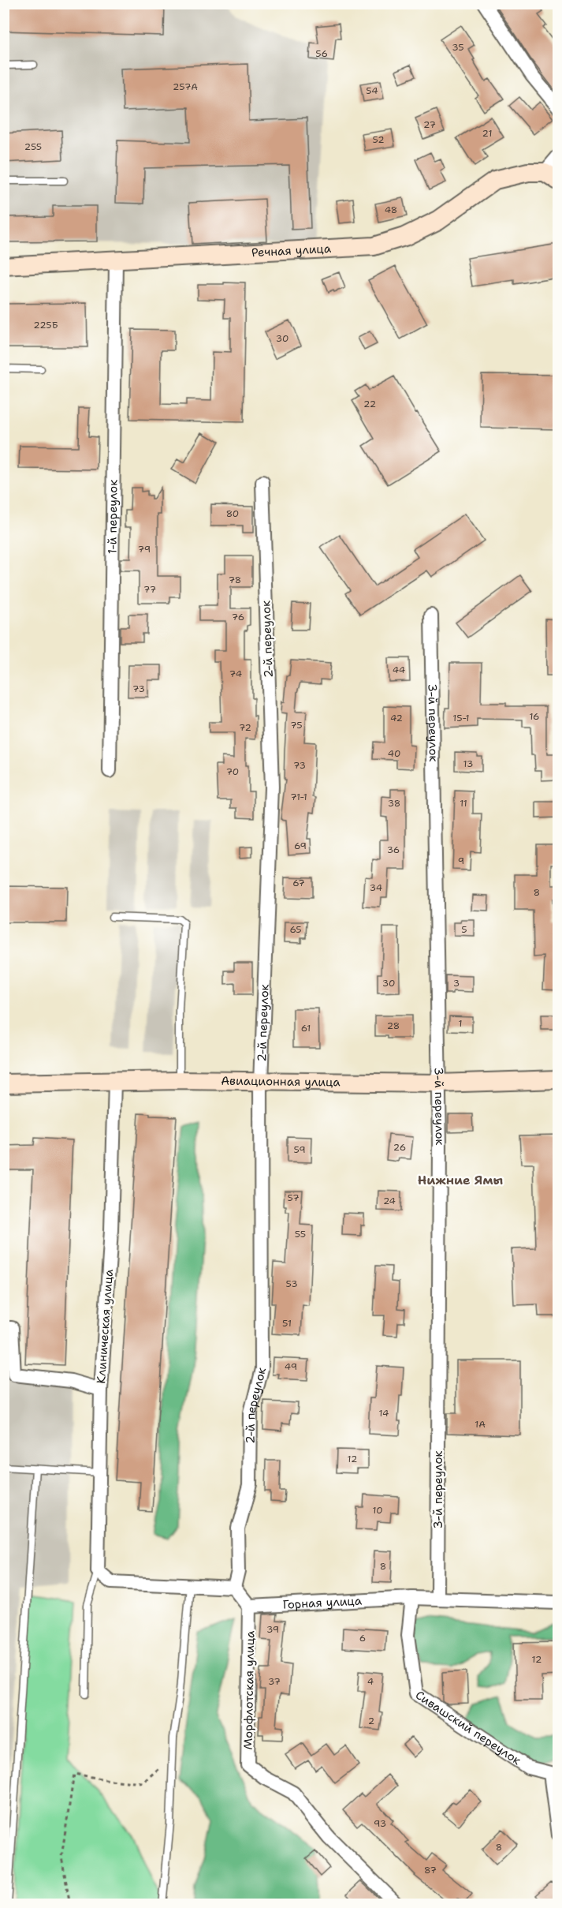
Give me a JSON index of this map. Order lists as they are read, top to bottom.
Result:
{
  "streets": {
    "main road": ["Речная улица", "Авиационная улица"],
    "street": [
      "1-й переулок",
      "2-й переулок",
      "3-й переулок",
      "Клиническая улица",
      "Горная улица",
      "Морфлотская улица",
      "Сивашский переулок"
    ]
  },
  "crossings": [
    ["Речная улица", "1-й переулок"],
    ["2-й переулок", "Авиационная улица"],
    ["3-й переулок", "Авиационная улица"],
    ["3-й переулок", "Горная улица"],
    ["Авиационная улица", "Клиническая улица"],
    ["Горная улица", "Морфлотская улица"],
    ["Горная улица", "Сивашский переулок"]
  ],
  "districts": ["Нижние Ямы"],
  "house_numbers": [
    "35",
    "56",
    "257А",
    "54",
    "27",
    "21",
    "52",
    "255",
    "48",
    "225Б",
    "30",
    "22",
    "80",
    "79",
    "78",
    "77",
    "76",
    "44",
    "74",
    "73",
    "16",
    "42",
    "15-1",
    "75",
    "72",
    "40",
    "13",
    "73",
    "70",
    "71-1",
    "38",
    "11",
    "69",
    "36",
    "9",
    "67",
    "34",
    "8",
    "65",
    "5",
    "30",
    "3",
    "1",
    "28",
    "61",
    "26",
    "59",
    "57",
    "24",
    "55",
    "53",
    "51",
    "49",
    "14",
    "1А",
    "12",
    "10",
    "8",
    "39",
    "6",
    "12",
    "37",
    "4",
    "2",
    "93",
    "8",
    "87"
  ]
}
